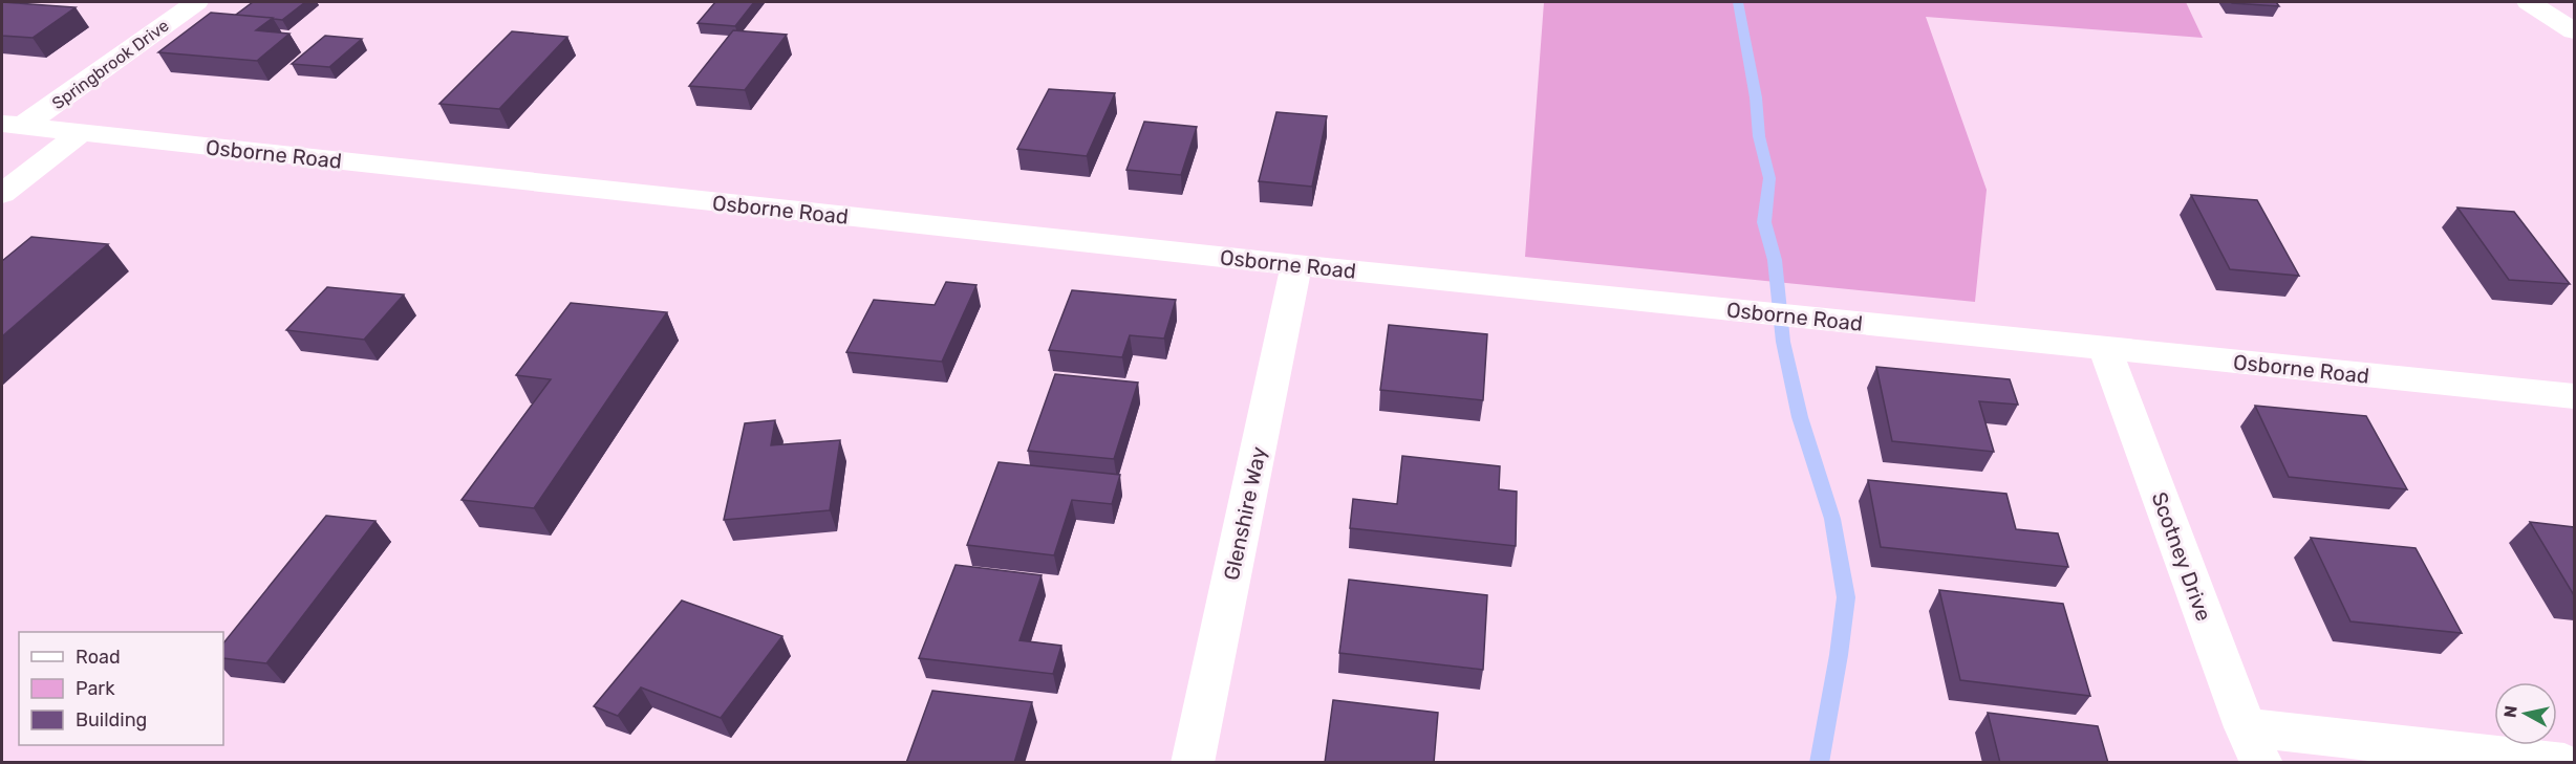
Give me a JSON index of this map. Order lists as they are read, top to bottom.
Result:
{
  "streets": {
    "street": [
      "Springbrook Drive",
      "Osborne Road",
      "Glenshire Way",
      "Scotney Drive"
    ]
  },
  "crossings": [
    ["Springbrook Drive", "Osborne Road"],
    ["Osborne Road", "Glenshire Way"],
    ["Osborne Road", "Scotney Drive"]
  ],
  "legend": ["Road", "Park", "Building"],
  "north": "left"
}
